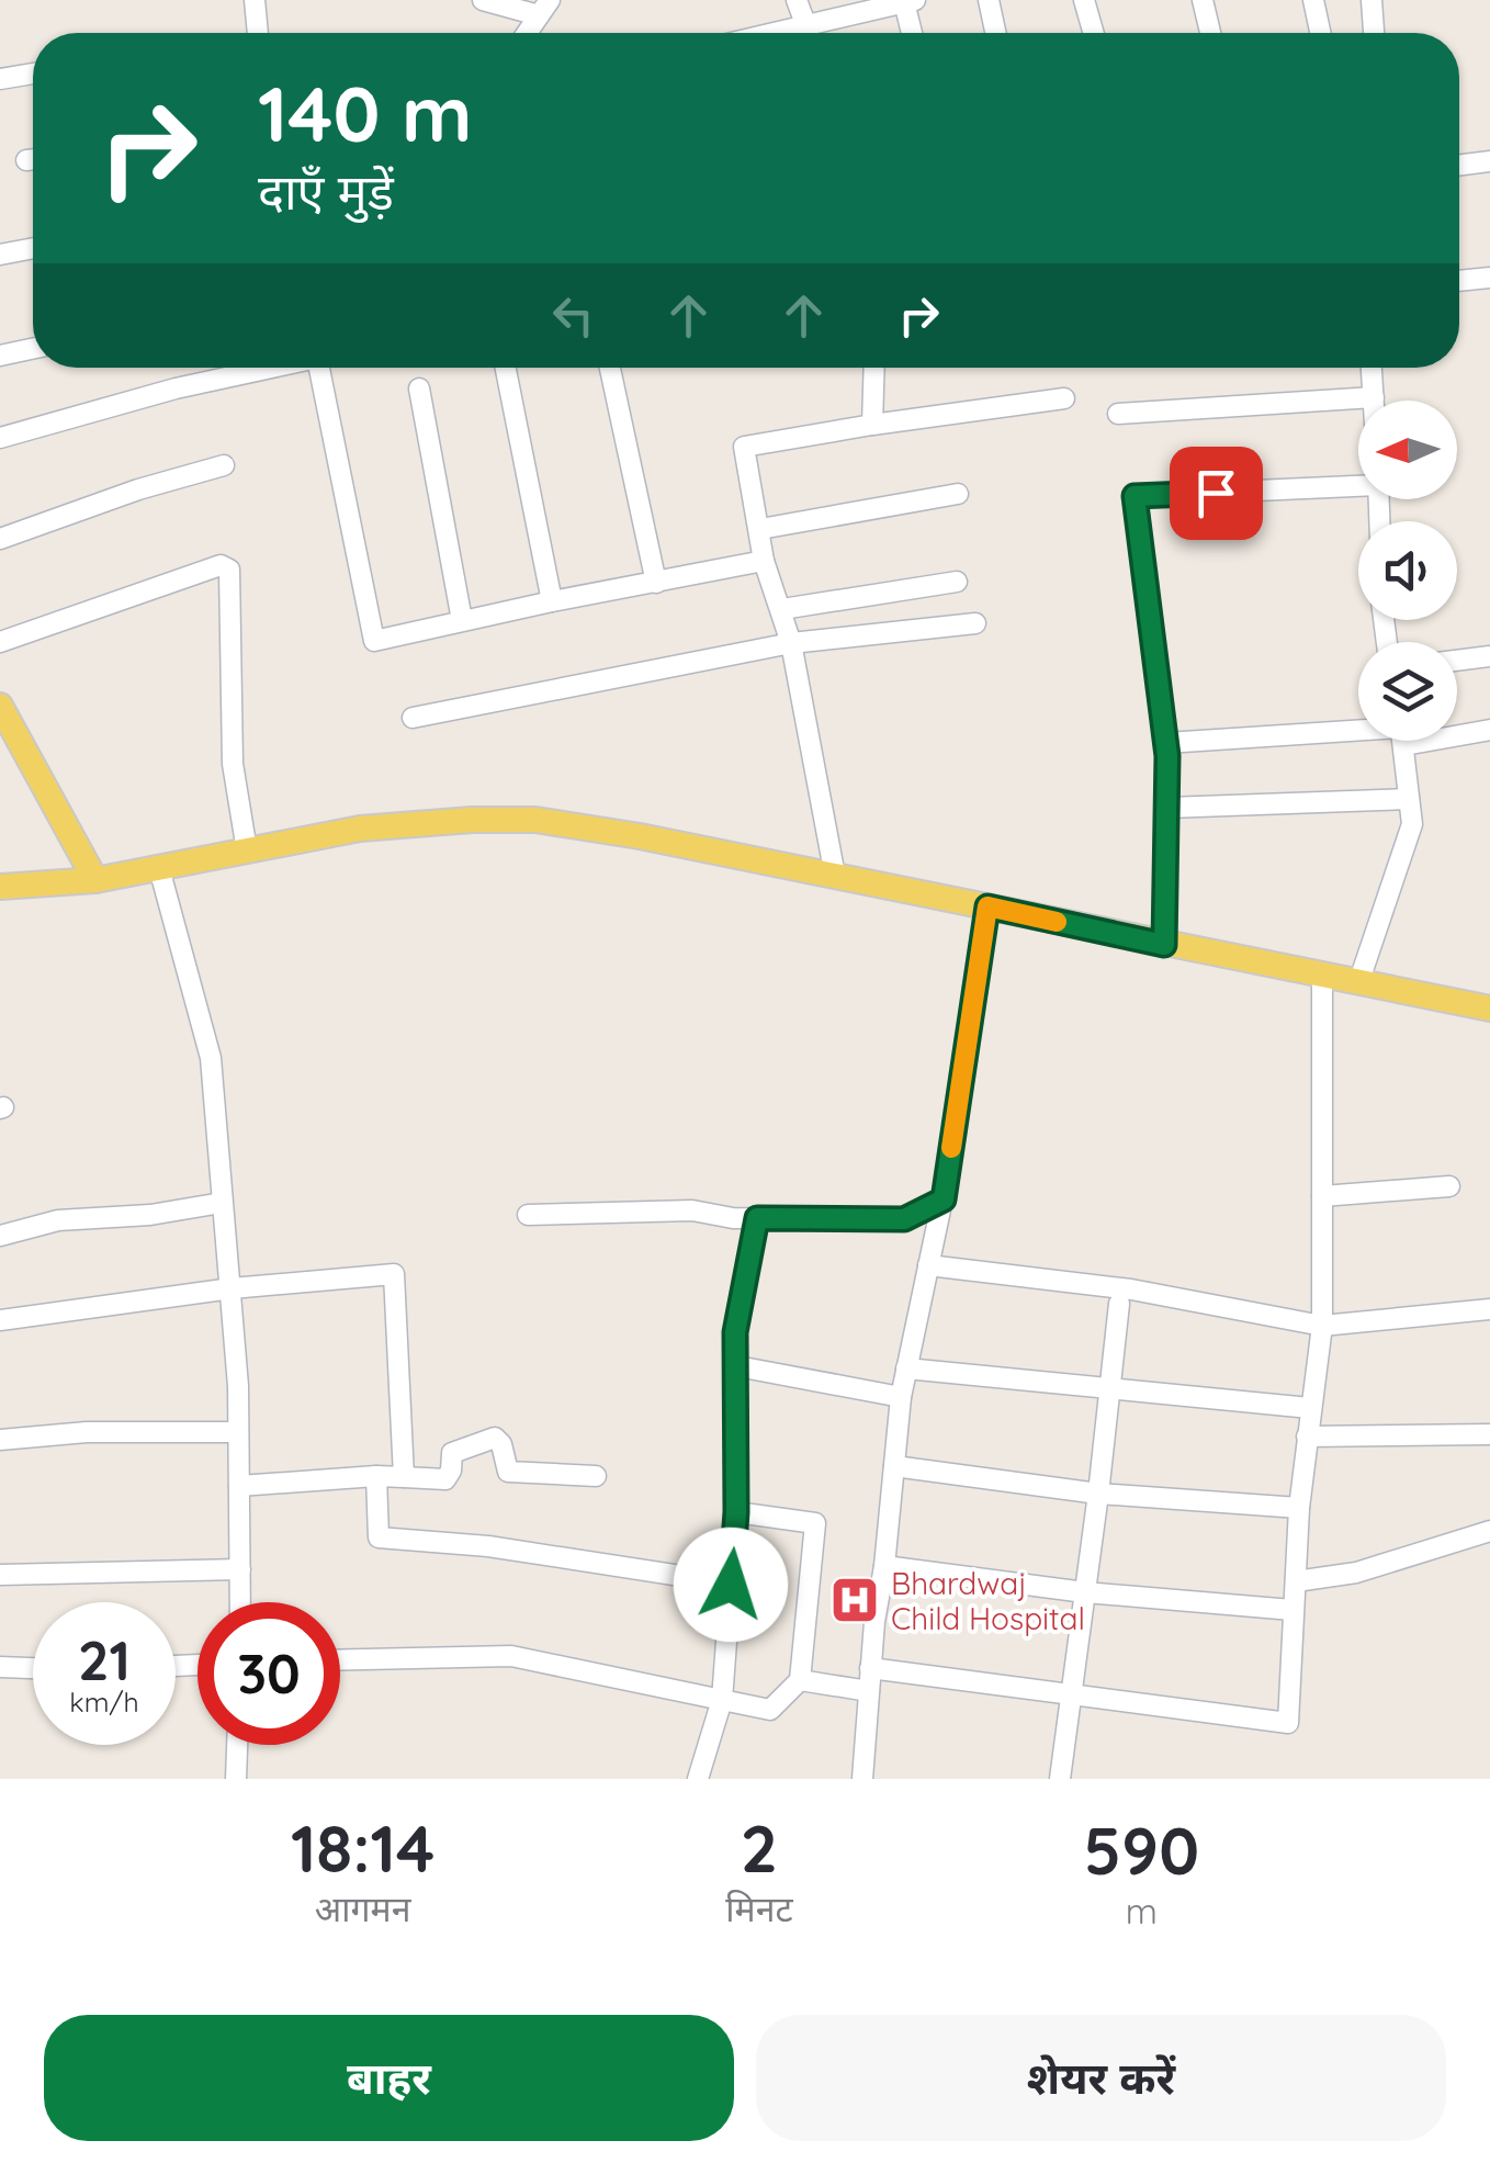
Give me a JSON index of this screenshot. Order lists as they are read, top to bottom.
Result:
{
  "places": {
    "hospital": ["Bhardwaj Child Hospital"]
  },
  "north": "left",
  "page": {
    "turn": ["140 m", "दाएँ मुड़ें"],
    "speed": "21 km/h",
    "limit": "30",
    "eta": [
      "18:14",
      "आगमन",
      "2",
      "मिनट",
      "590",
      "m"
    ],
    "buttons": ["बाहर", "शेयर करें"]
  }
}
